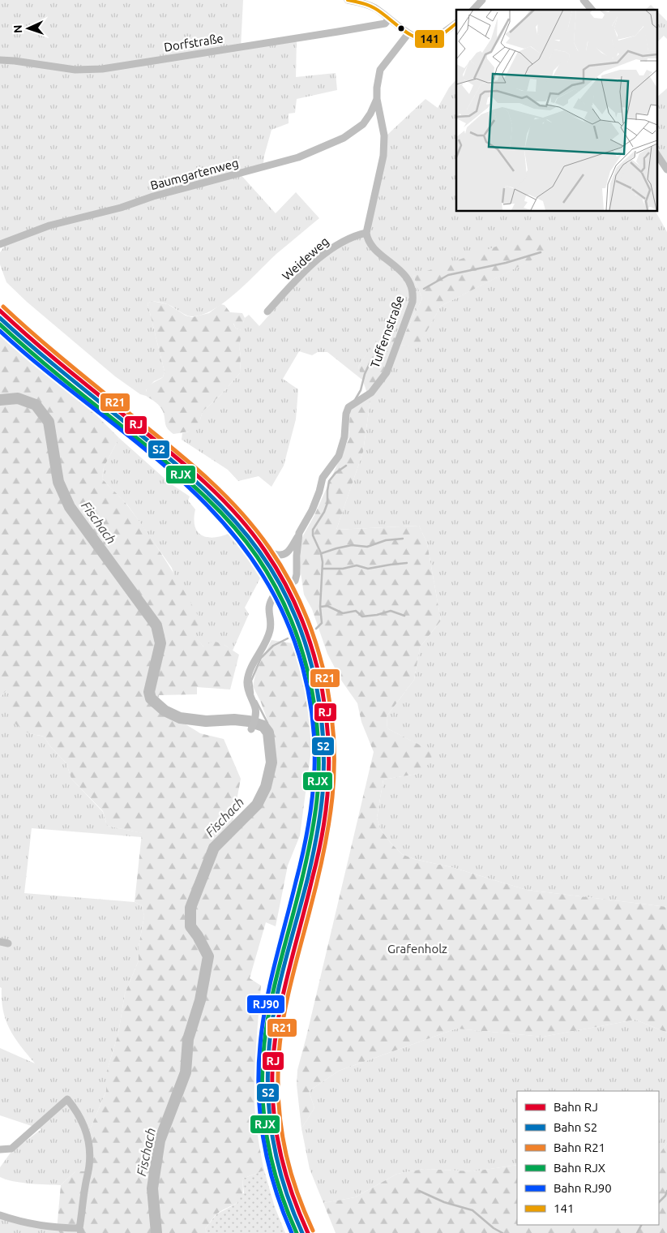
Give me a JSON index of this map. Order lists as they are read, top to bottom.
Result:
{
  "streets": {
    "street": [
      "Dorfstraße",
      "Baumgartenweg",
      "Weideweg",
      "Tuffernstraße"
    ]
  },
  "crossings": [
    ["Weideweg", "Tuffernstraße"]
  ],
  "water": ["Fischach"],
  "parks": ["Grafenholz"],
  "lines": [
    "transit line 141",
    "rail line R21",
    "rail line RJ",
    "rail line S2",
    "rail line RJX",
    "rail line RJ90"
  ],
  "legend": [
    "Bahn RJ",
    "Bahn S2",
    "Bahn R21",
    "Bahn RJX",
    "Bahn RJ90",
    "141"
  ],
  "north": "left"
}
